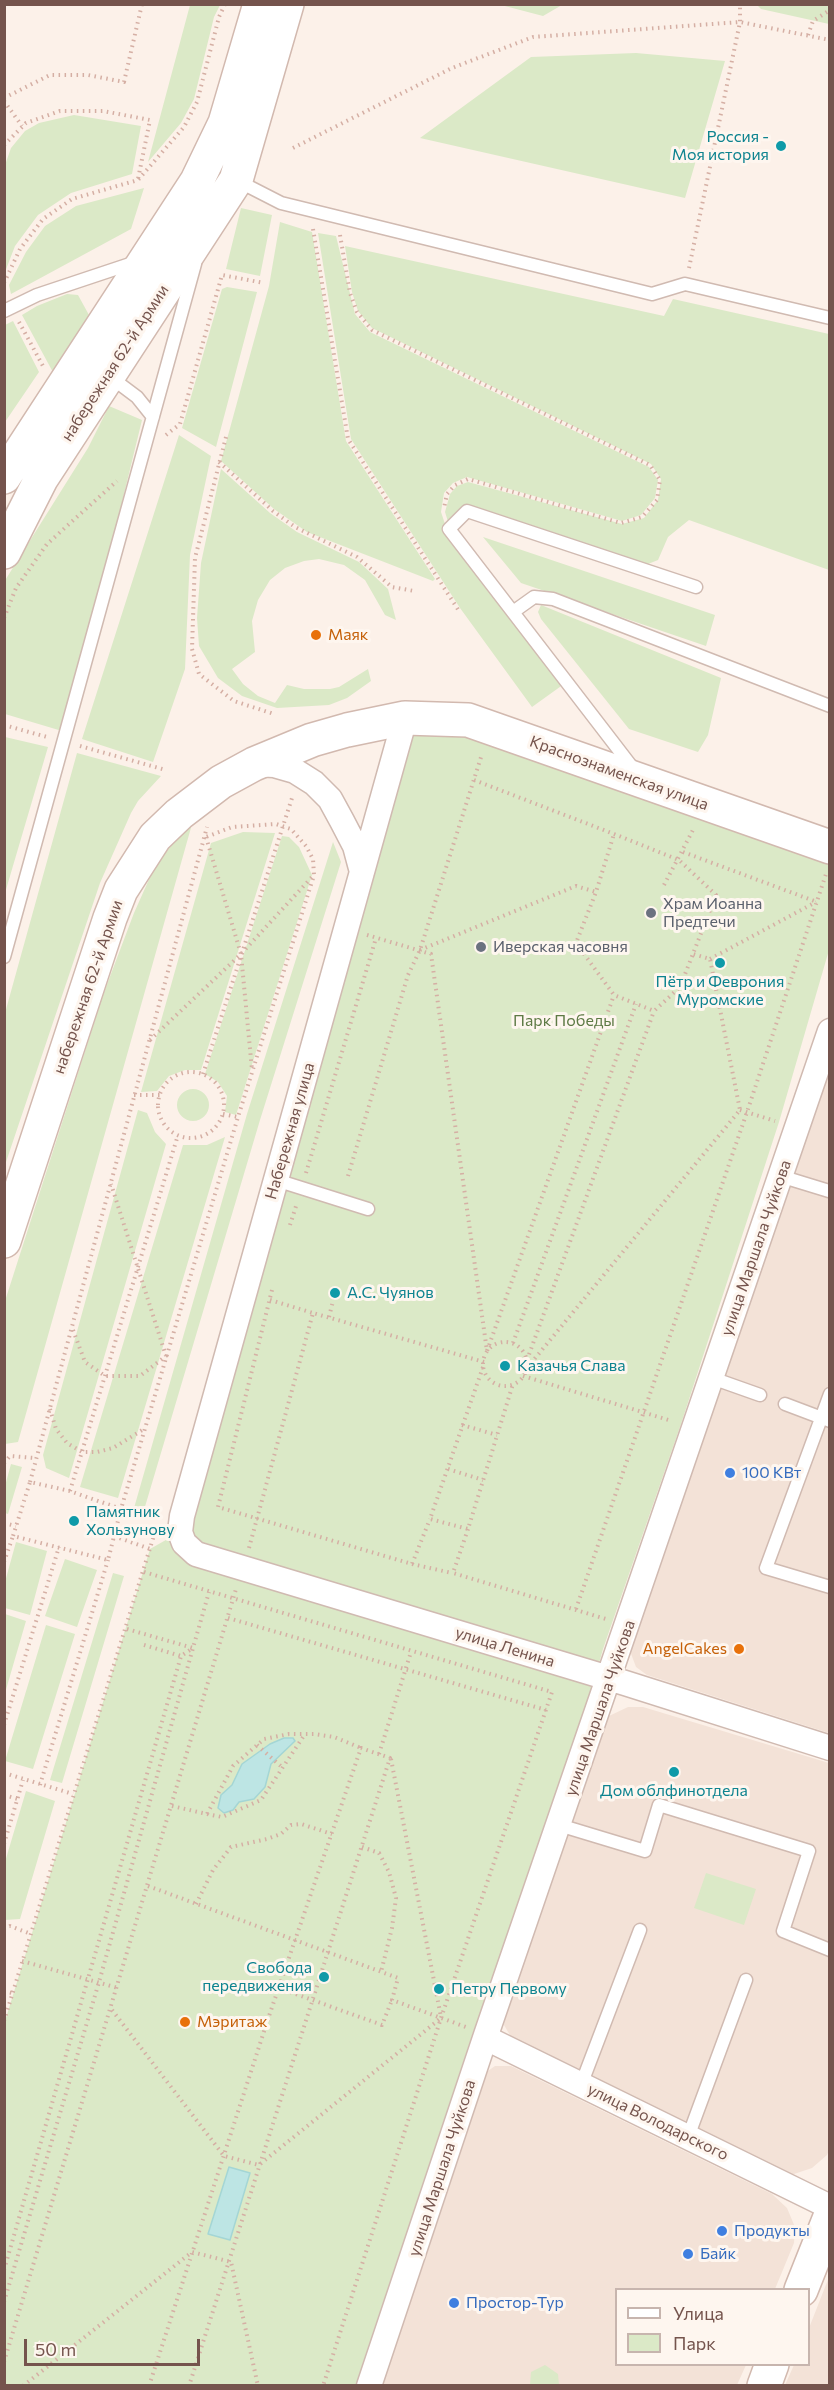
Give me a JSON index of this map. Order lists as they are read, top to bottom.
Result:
{
  "streets": {
    "main road": ["набережная 62-й Армии", "Краснознаменская улица"],
    "street": [
      "Набережная улица",
      "улица Маршала Чуйкова",
      "улица Ленина",
      "улица Володарского"
    ]
  },
  "crossings": [
    ["набережная 62-й Армии", "Краснознаменская улица"],
    ["набережная 62-й Армии", "Набережная улица"],
    ["Краснознаменская улица", "Набережная улица"],
    ["Набережная улица", "улица Ленина"],
    ["улица Маршала Чуйкова", "улица Ленина"],
    ["улица Маршала Чуйкова", "улица Володарского"]
  ],
  "parks": ["Парк Победы"],
  "places": [
    "Россия - Моя история",
    "Маяк",
    "Храм Иоанна Предтечи",
    "Иверская часовня",
    "Пётр и Феврония Муромские",
    "А.С. Чуянов",
    "Казачья Слава",
    "100 КВт",
    "Памятник Хользунову",
    "AngelCakes",
    "Дом облфинотдела",
    "Свобода передвижения",
    "Петру Первому",
    "Мэритаж",
    "Продукты",
    "Байк",
    "Простор-Тур"
  ],
  "legend": ["Улица", "Парк"],
  "scale_bar": "50 m"
}
